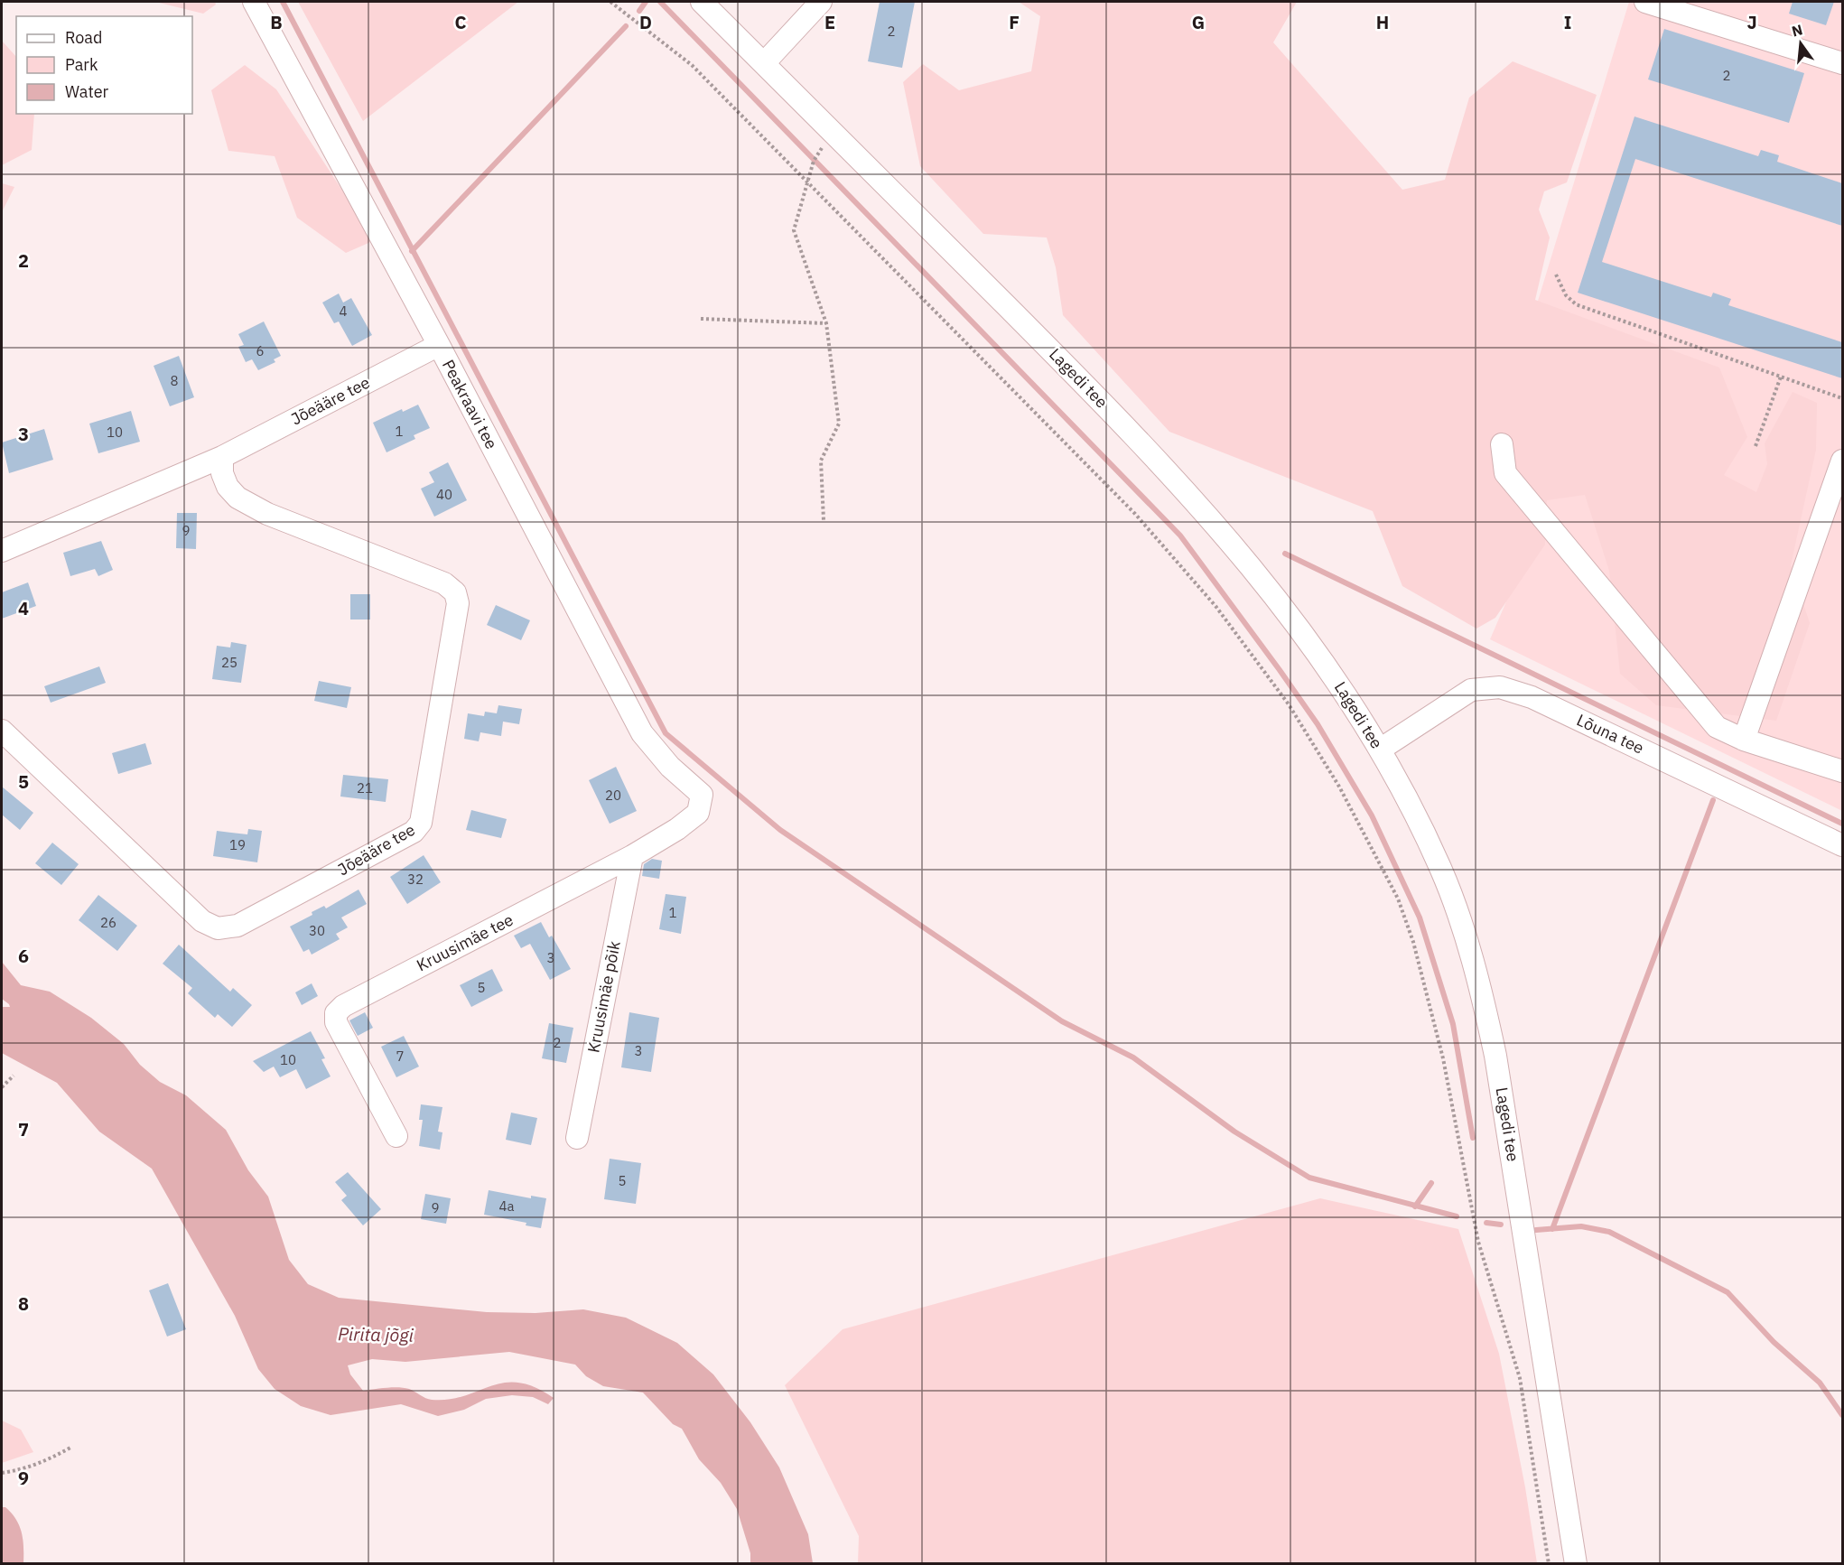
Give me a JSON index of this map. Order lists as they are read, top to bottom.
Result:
{
  "streets": {
    "street": [
      "Lagedi tee",
      "Jõeääre tee",
      "Peakraavi tee",
      "Lõuna tee",
      "Kruusimäe tee",
      "Kruusimäe põik"
    ]
  },
  "crossings": [
    ["Lagedi tee", "Lõuna tee"],
    ["Jõeääre tee", "Peakraavi tee"],
    ["Peakraavi tee", "Kruusimäe tee"],
    ["Kruusimäe tee", "Kruusimäe põik"]
  ],
  "water": ["Pirita jõgi"],
  "house_numbers": [
    "2",
    "2",
    "4",
    "6",
    "8",
    "1",
    "10",
    "40",
    "9",
    "25",
    "21",
    "20",
    "19",
    "32",
    "1",
    "26",
    "30",
    "3",
    "5",
    "2",
    "3",
    "7",
    "10",
    "5",
    "4a",
    "9"
  ],
  "legend": ["Road", "Park", "Water"],
  "north": "top",
  "grid": {
    "columns": [
      "B",
      "C",
      "D",
      "E",
      "F",
      "G",
      "H",
      "I",
      "J"
    ],
    "rows": [
      "2",
      "3",
      "4",
      "5",
      "6",
      "7",
      "8",
      "9"
    ]
  }
}
